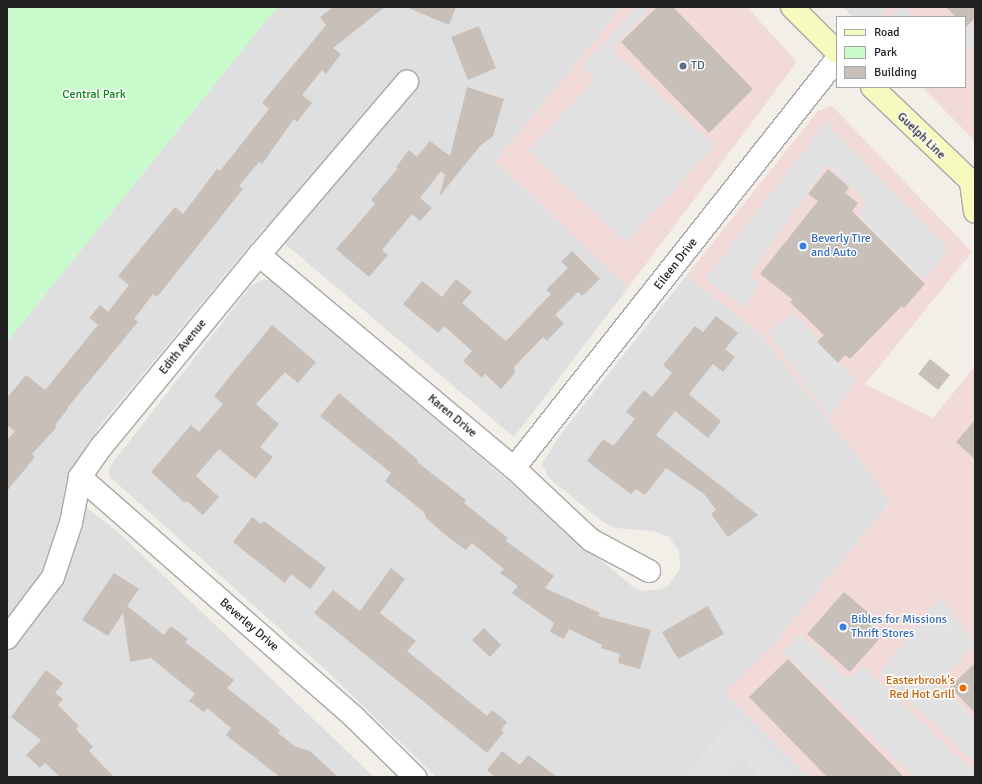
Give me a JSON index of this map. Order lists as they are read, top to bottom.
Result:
{
  "streets": {
    "main road": ["Guelph Line"],
    "street": [
      "Eileen Drive",
      "Edith Avenue",
      "Karen Drive",
      "Beverley Drive"
    ]
  },
  "crossings": [
    ["Eileen Drive", "Karen Drive"],
    ["Edith Avenue", "Karen Drive"],
    ["Edith Avenue", "Beverley Drive"]
  ],
  "parks": ["Central Park"],
  "places": [
    "TD",
    "Beverly Tire and Auto",
    "Bibles for Missions Thrift Stores",
    "Easterbrook's Red Hot Grill"
  ],
  "legend": ["Road", "Park", "Building"]
}
